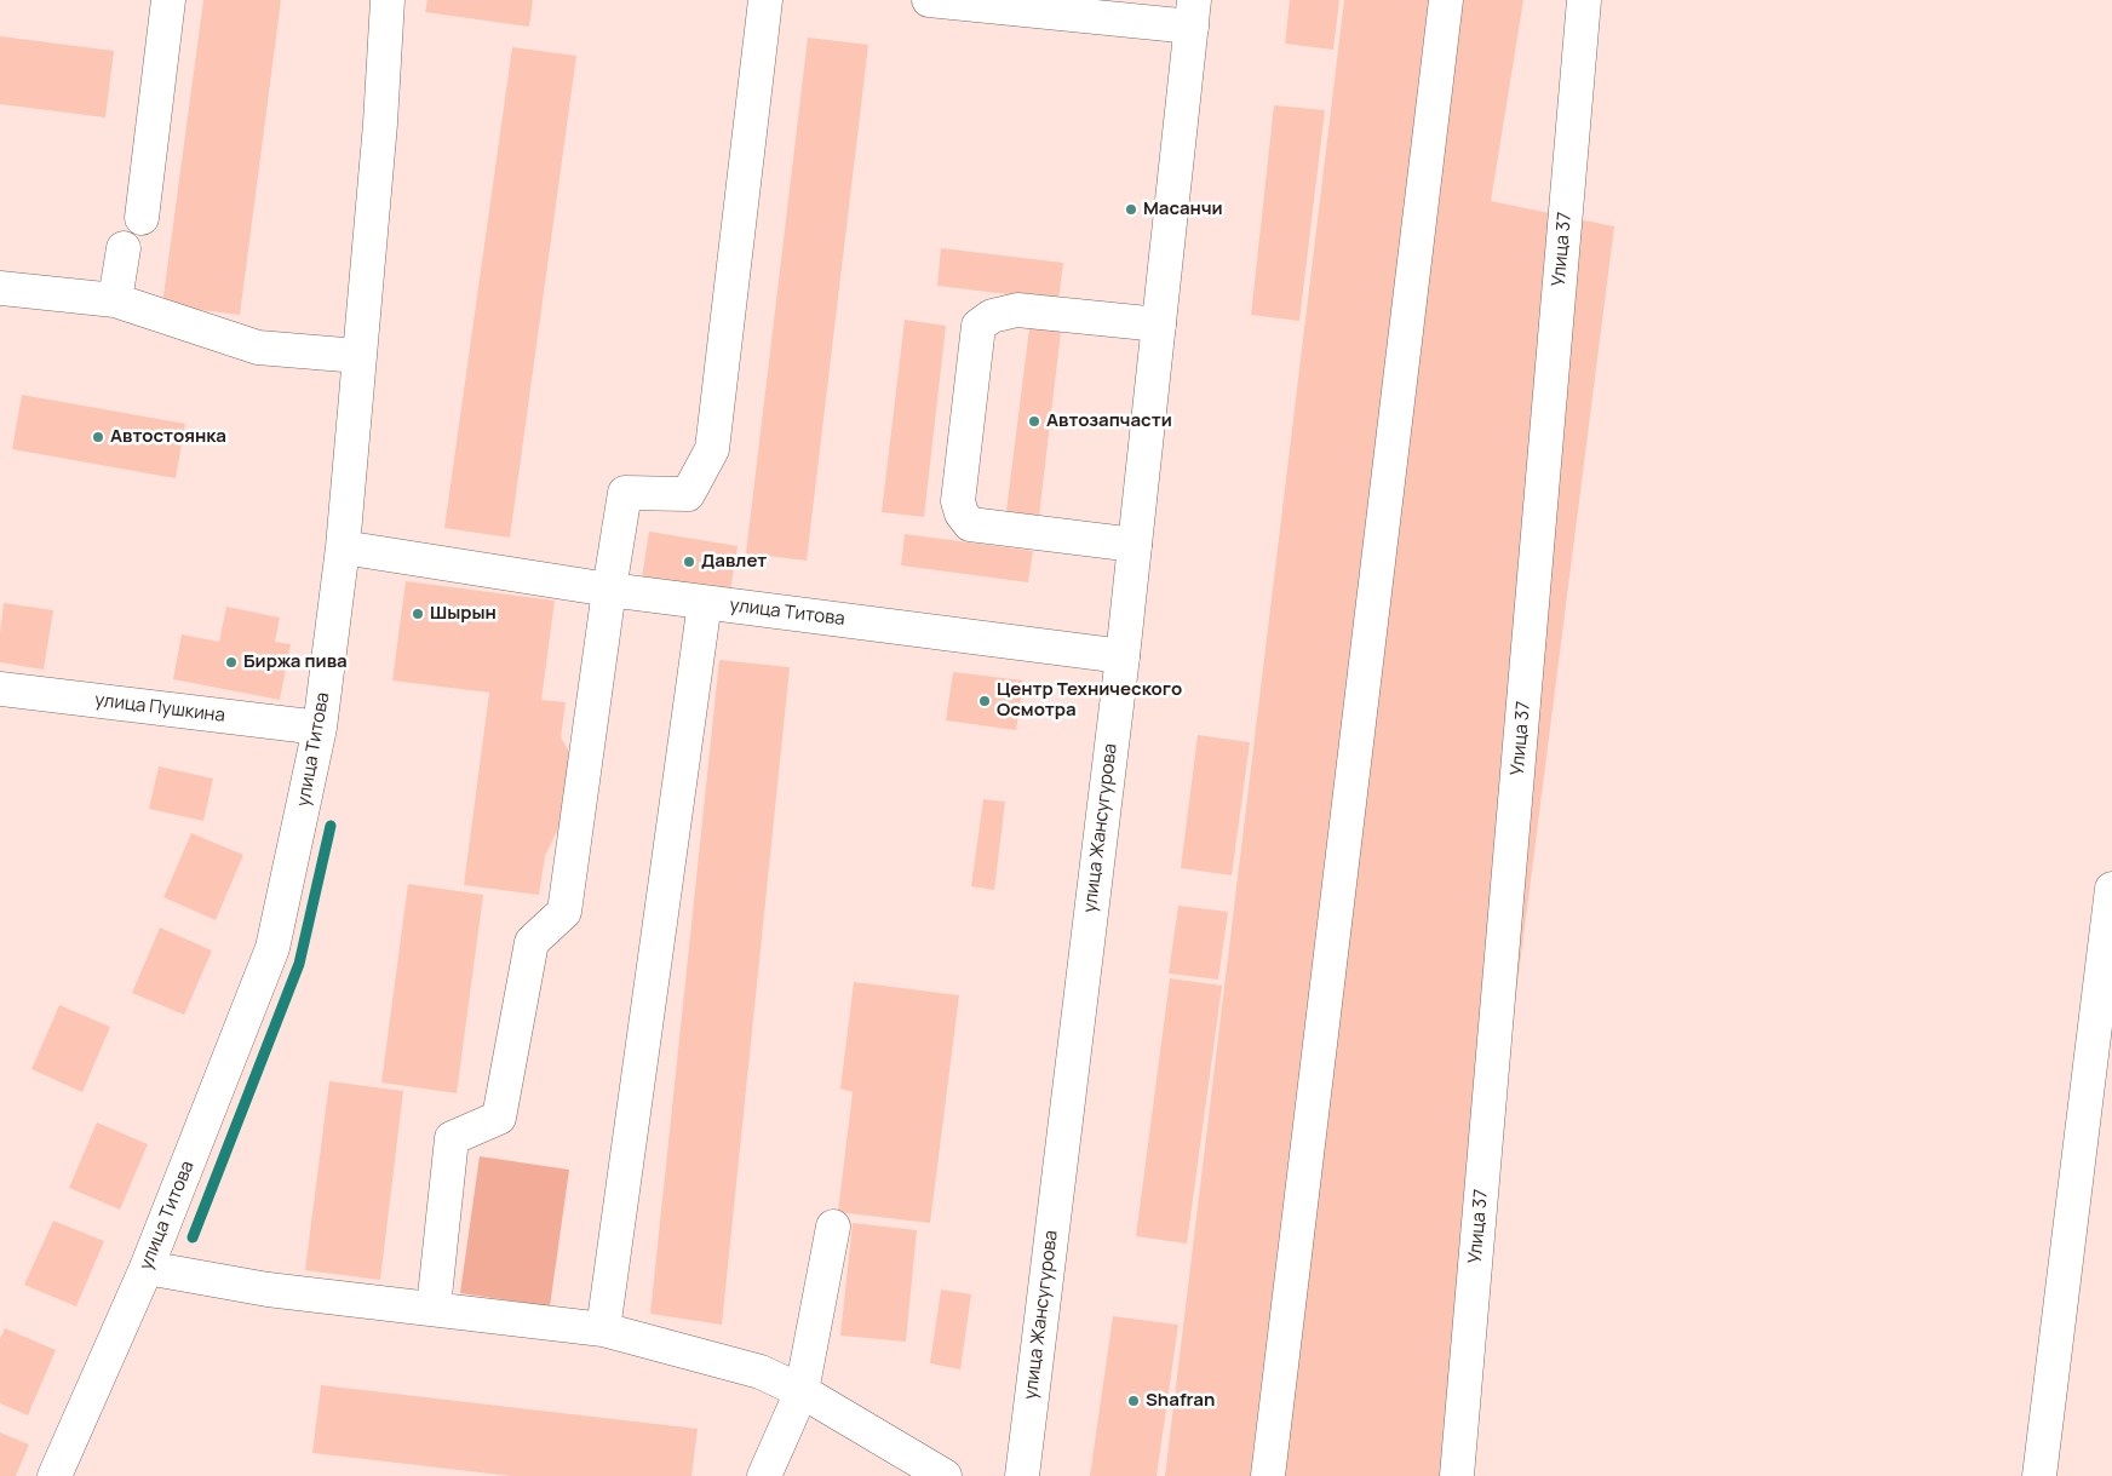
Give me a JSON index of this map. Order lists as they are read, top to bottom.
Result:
{
  "streets": {
    "street": [
      "Улица 37",
      "улица Титова",
      "улица Пушкина",
      "улица Жансугурова"
    ]
  },
  "crossings": [
    ["улица Титова", "улица Пушкина"],
    ["улица Титова", "улица Жансугурова"]
  ],
  "places": [
    "Масанчи",
    "Автозапчасти",
    "Автостоянка",
    "Давлет",
    "Шырын",
    "Биржа пива",
    "Центр Технического Осмотра",
    "Shafran"
  ]
}
